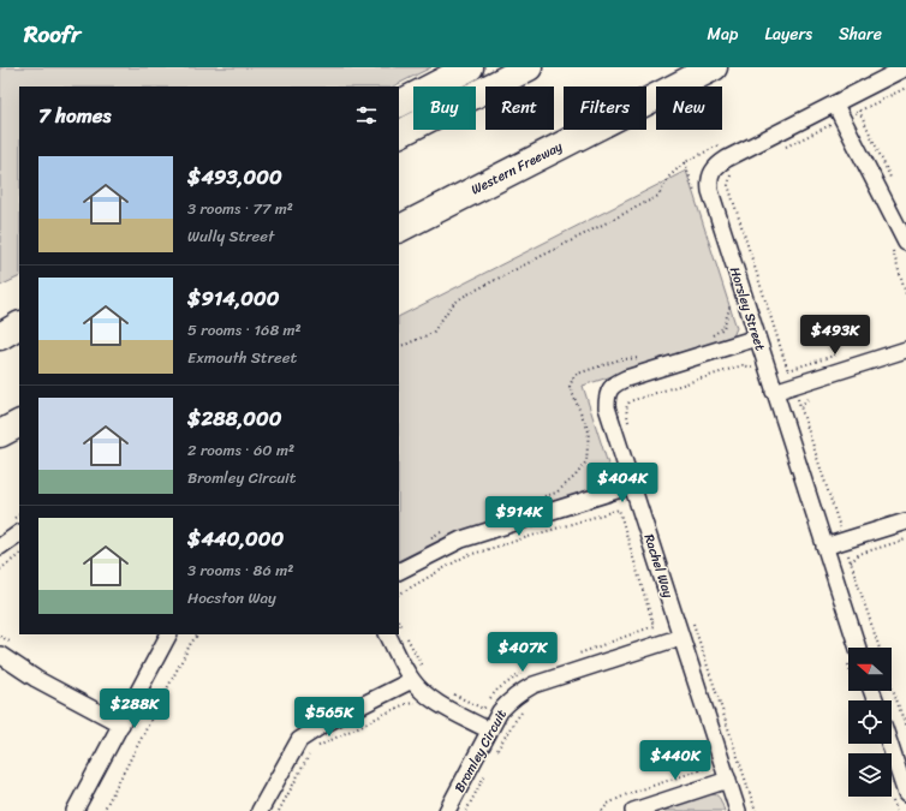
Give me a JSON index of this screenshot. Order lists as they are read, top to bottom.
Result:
{
  "streets": {
    "highway": ["Western Freeway"],
    "street": ["Horsley Street", "Rachel Way", "Bromley Circuit"]
  },
  "crossings": [
    ["Horsley Street", "Rachel Way"],
    ["Rachel Way", "Bromley Circuit"]
  ],
  "north": "left",
  "page": {
    "header": "Roofr",
    "nav": ["Map", "Layers", "Share"],
    "chip": [
      "Buy",
      "Rent",
      "Filters",
      "New"
    ],
    "heading": "7 homes",
    "list": [
      {
        "name": "$493,000",
        "note": "3 rooms · 77 m² · Wully Street"
      },
      {
        "name": "$914,000",
        "note": "5 rooms · 168 m² · Exmouth Street"
      },
      {
        "name": "$288,000",
        "note": "2 rooms · 60 m² · Bromley Circuit"
      },
      {
        "name": "$440,000",
        "note": "3 rooms · 86 m² · Hocston Way"
      }
    ],
    "price": [
      "$493K",
      "$404K",
      "$914K",
      "$407K",
      "$288K",
      "$565K",
      "$440K"
    ]
  }
}
